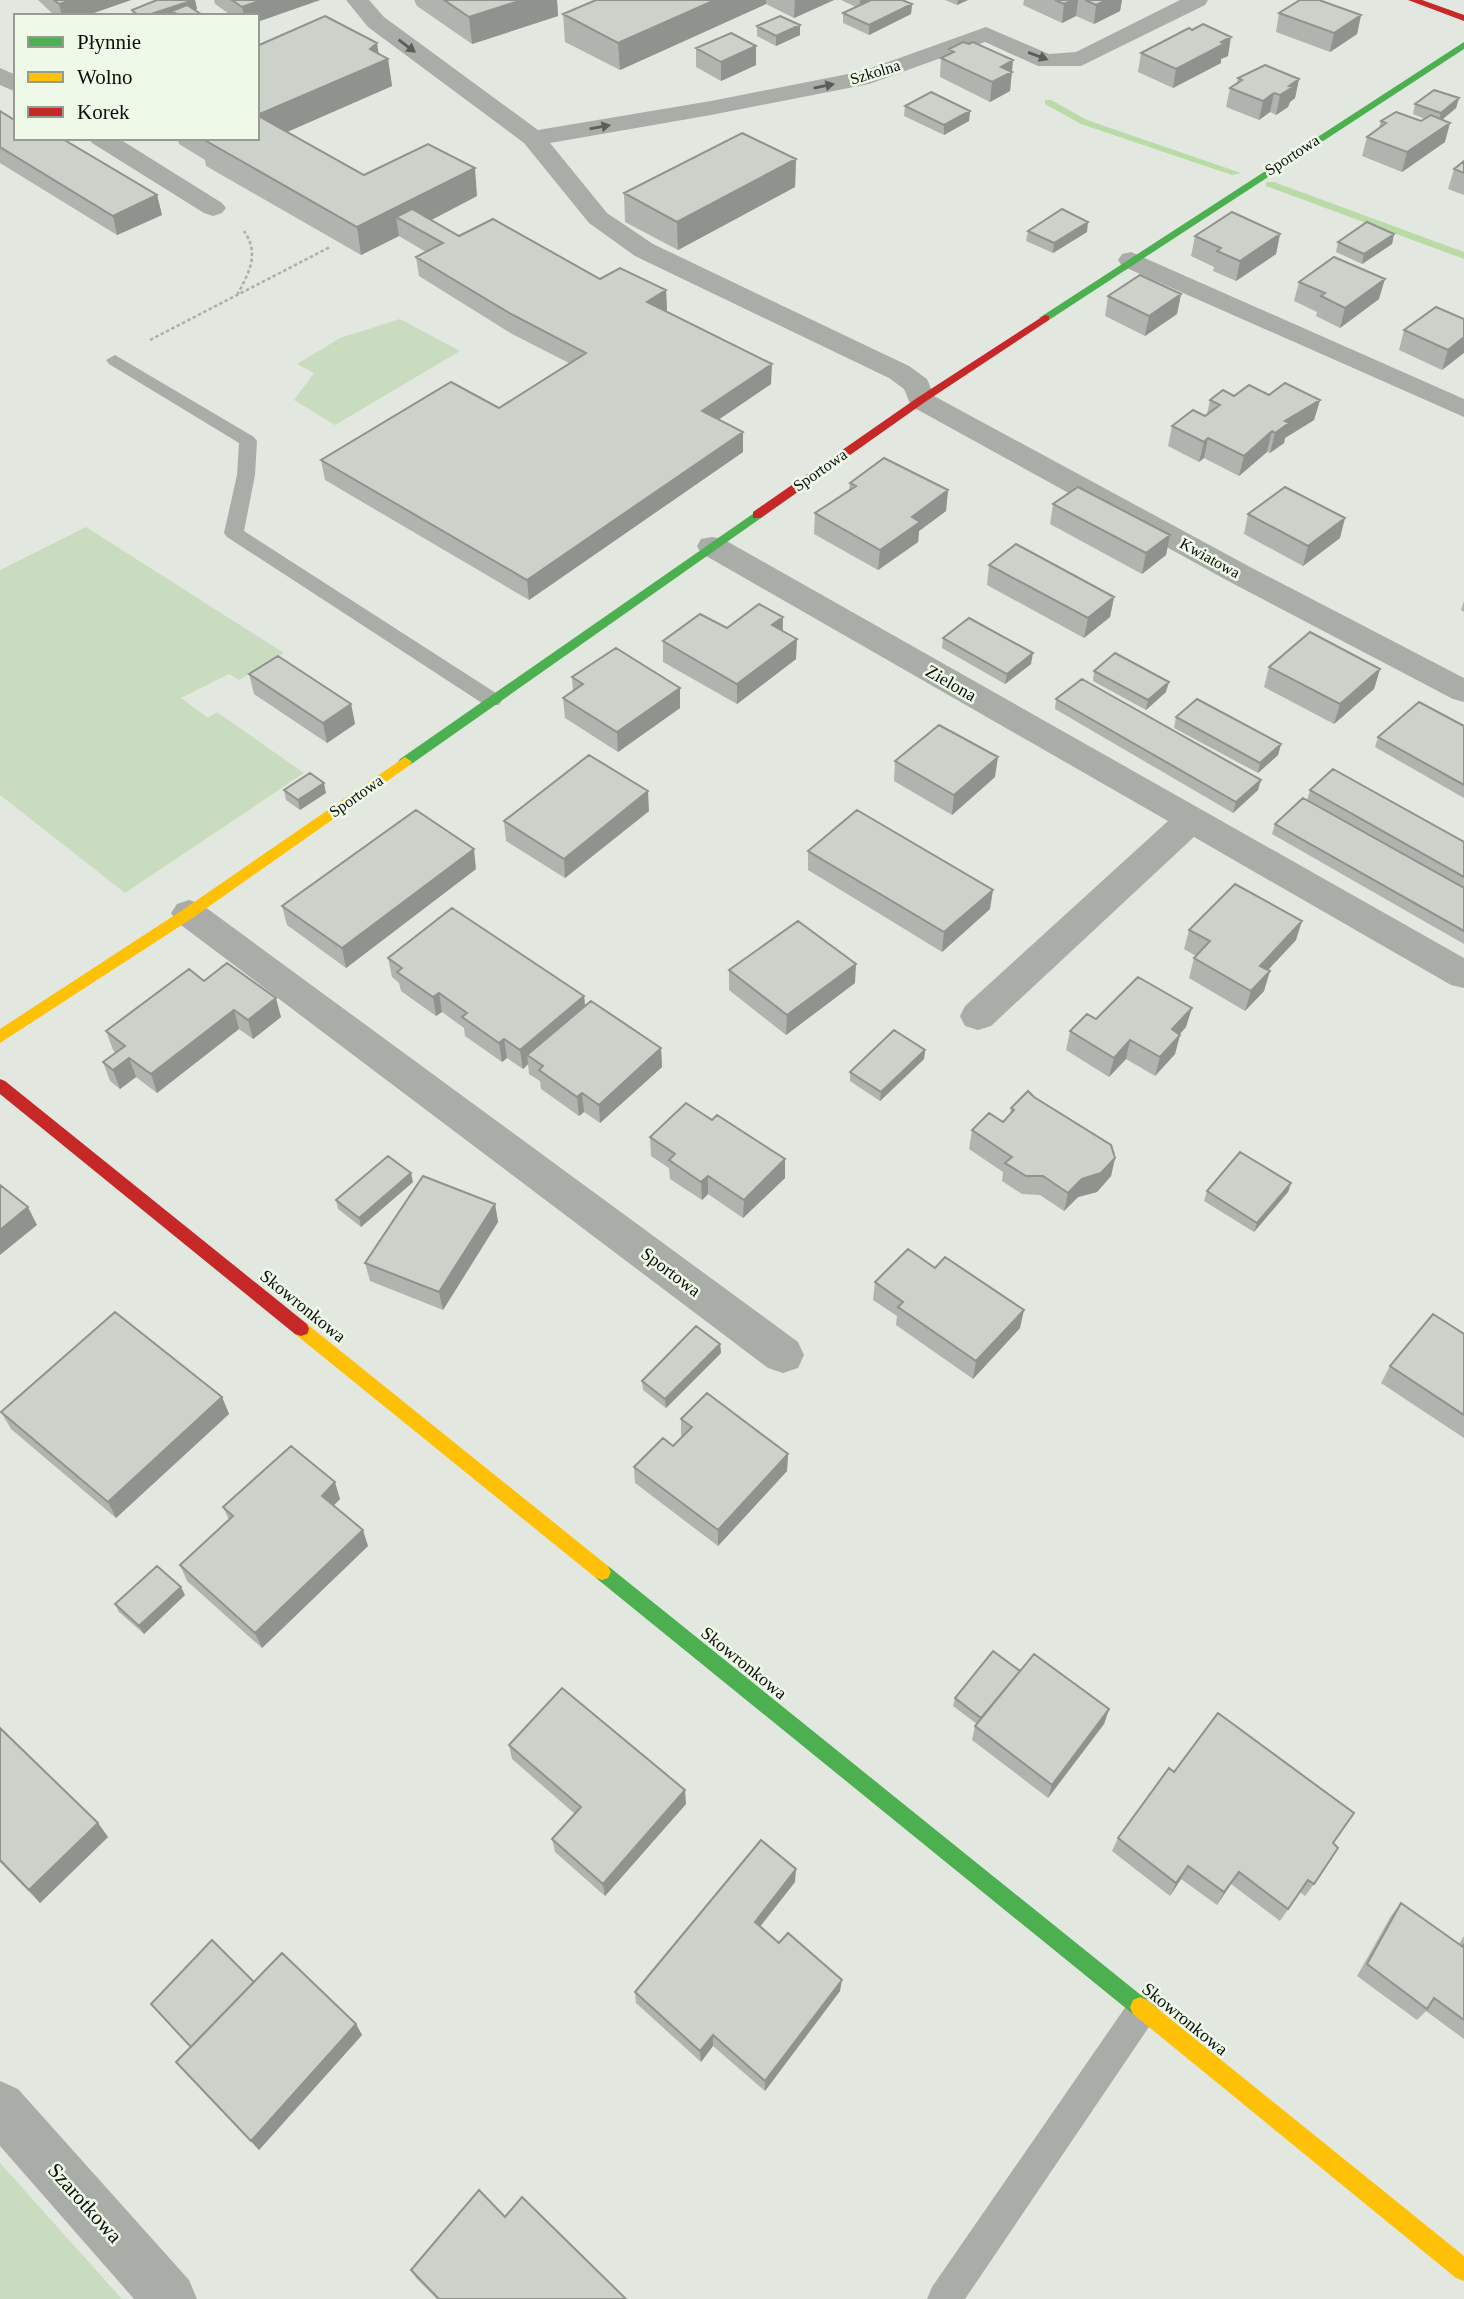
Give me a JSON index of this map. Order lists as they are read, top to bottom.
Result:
{
  "streets": {
    "street": [
      "Szkolna",
      "Sportowa",
      "Kwiatowa",
      "Zielona",
      "Skowronkowa",
      "Szarotkowa"
    ]
  },
  "crossings": [
    ["Sportowa", "Kwiatowa"],
    ["Sportowa", "Zielona"]
  ],
  "one_way": ["Szkolna"],
  "legend": ["Płynnie", "Wolno", "Korek"]
}
